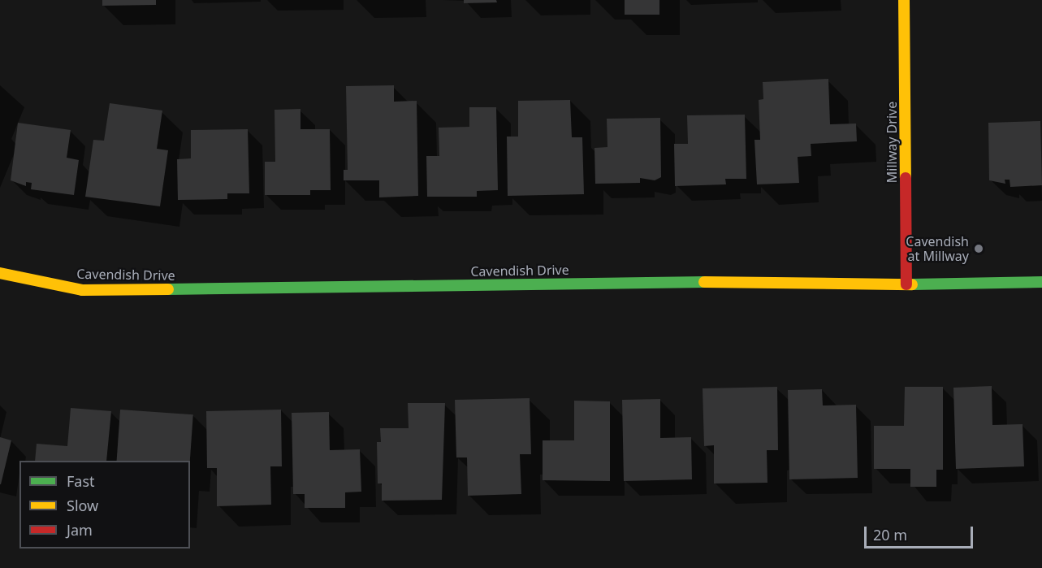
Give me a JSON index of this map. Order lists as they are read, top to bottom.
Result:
{
  "streets": {
    "street": ["Millway Drive", "Cavendish Drive"]
  },
  "crossings": [
    ["Millway Drive", "Cavendish Drive"]
  ],
  "places": ["Cavendish at Millway"],
  "legend": ["Fast", "Slow", "Jam"],
  "scale_bar": "20 m"
}
